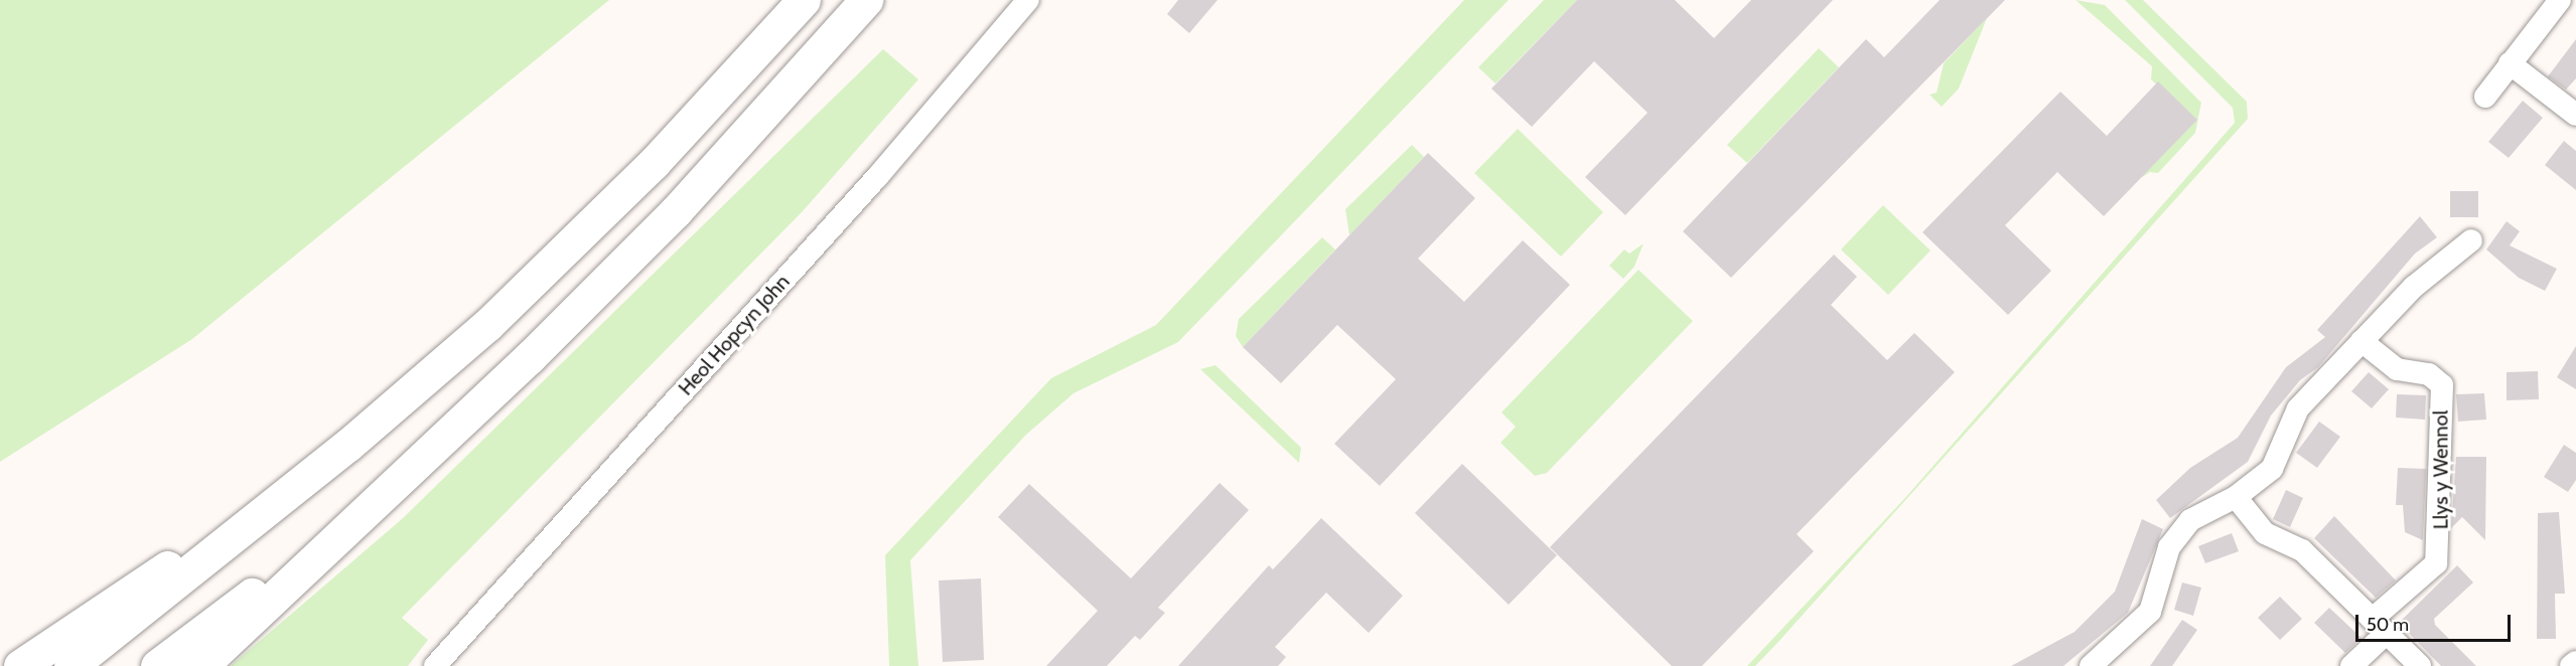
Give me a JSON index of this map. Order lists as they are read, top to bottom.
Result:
{
  "streets": {
    "street": ["Heol Hopcyn John", "Llys y Wennol"]
  },
  "scale_bar": "50 m"
}
